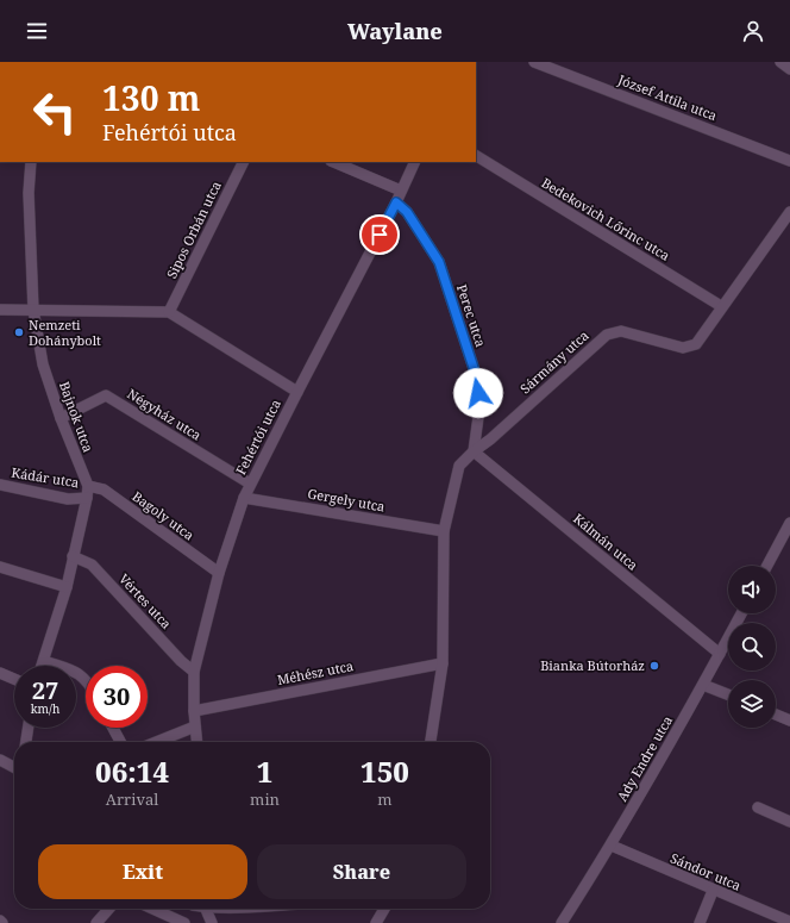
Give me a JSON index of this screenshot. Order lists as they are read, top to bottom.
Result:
{
  "streets": {
    "street": [
      "József Attila utca",
      "Bedekovich Lőrinc utca",
      "Sipos Orbán utca",
      "Perec utca",
      "Sármány utca",
      "Négyház utca",
      "Bajnok utca",
      "Fehértói utca",
      "Kádár utca",
      "Gergely utca",
      "Bagoly utca",
      "Kálmán utca",
      "Vértes utca",
      "Méhész utca",
      "Ady Endre utca",
      "Sándor utca"
    ]
  },
  "crossings": [
    ["Bedekovich Lőrinc utca", "Sármány utca"],
    ["Perec utca", "Sármány utca"],
    ["Perec utca", "Fehértói utca"],
    ["Perec utca", "Kálmán utca"],
    ["Sármány utca", "Gergely utca"],
    ["Sármány utca", "Kálmán utca"],
    ["Sármány utca", "Méhész utca"],
    ["Négyház utca", "Bajnok utca"],
    ["Négyház utca", "Fehértói utca"],
    ["Bajnok utca", "Kádár utca"],
    ["Bajnok utca", "Bagoly utca"],
    ["Bajnok utca", "Vértes utca"],
    ["Fehértói utca", "Gergely utca"],
    ["Fehértói utca", "Bagoly utca"],
    ["Fehértói utca", "Vértes utca"],
    ["Fehértói utca", "Méhész utca"],
    ["Kálmán utca", "Ady Endre utca"],
    ["Ady Endre utca", "Sándor utca"]
  ],
  "places": ["Nemzeti Dohánybolt", "Bianka Bútorház"],
  "page": {
    "header": "Waylane",
    "turn": ["130 m", "Fehértói utca"],
    "speed": "27 km/h",
    "limit": "30",
    "eta": [
      "06:14",
      "Arrival",
      "1",
      "min",
      "150",
      "m"
    ],
    "buttons": ["Exit", "Share"]
  }
}
